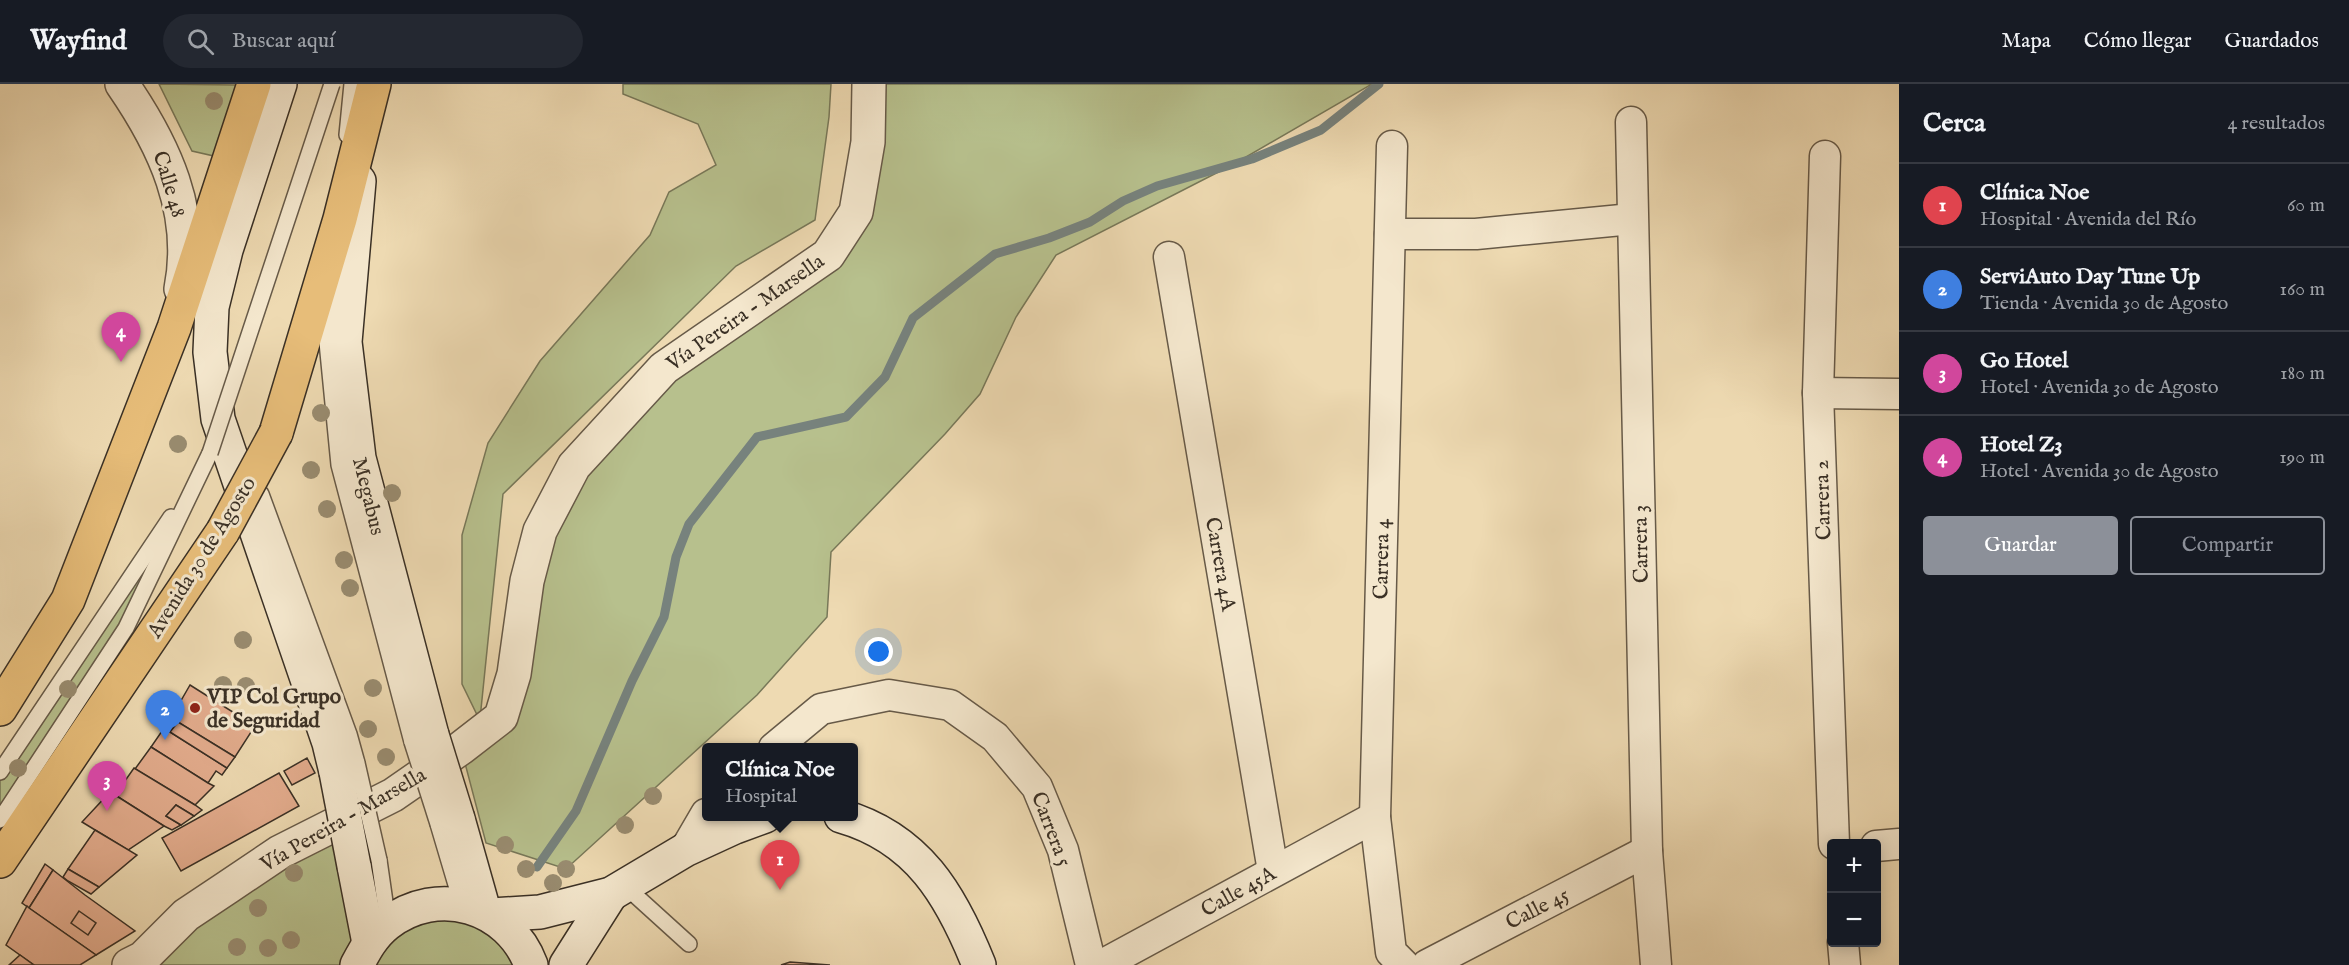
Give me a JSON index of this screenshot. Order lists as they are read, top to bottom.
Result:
{
  "streets": {
    "main road": ["Calle 48", "Vía Pereira - Marsella", "Avenida 30 de Agosto"],
    "street": [
      "Carrera 2",
      "Carrera 3",
      "Carrera 4",
      "Carrera 4A",
      "Carrera 5",
      "Calle 45A",
      "Calle 45"
    ],
    "lane": ["Megabus"]
  },
  "crossings": [
    ["Megabus", "Avenida 30 de Agosto"],
    ["Carrera 3", "Calle 45"],
    ["Carrera 4", "Calle 45A"],
    ["Carrera 4A", "Calle 45A"]
  ],
  "places": ["VIP Col Grupo de Seguridad"],
  "page": {
    "header": "Wayfind",
    "search": "Buscar aquí",
    "nav": ["Mapa", "Cómo llegar", "Guardados"],
    "heading": ["Cerca", "4 resultados"],
    "list": [
      {
        "mark": "1",
        "name": "Clínica Noe",
        "note": "Hospital · Avenida del Río",
        "value": "60 m"
      },
      {
        "mark": "2",
        "name": "ServiAuto Day Tune Up",
        "note": "Tienda · Avenida 30 de Agosto",
        "value": "160 m"
      },
      {
        "mark": "3",
        "name": "Go Hotel",
        "note": "Hotel · Avenida 30 de Agosto",
        "value": "180 m"
      },
      {
        "mark": "4",
        "name": "Hotel Z3",
        "note": "Hotel · Avenida 30 de Agosto",
        "value": "190 m"
      }
    ],
    "pins": [
      "4",
      "2",
      "3",
      "1"
    ],
    "buttons": ["Guardar", "Compartir"],
    "popup": ["Clínica Noe", "Hospital"],
    "map_buttons": ["+", "−"]
  }
}
